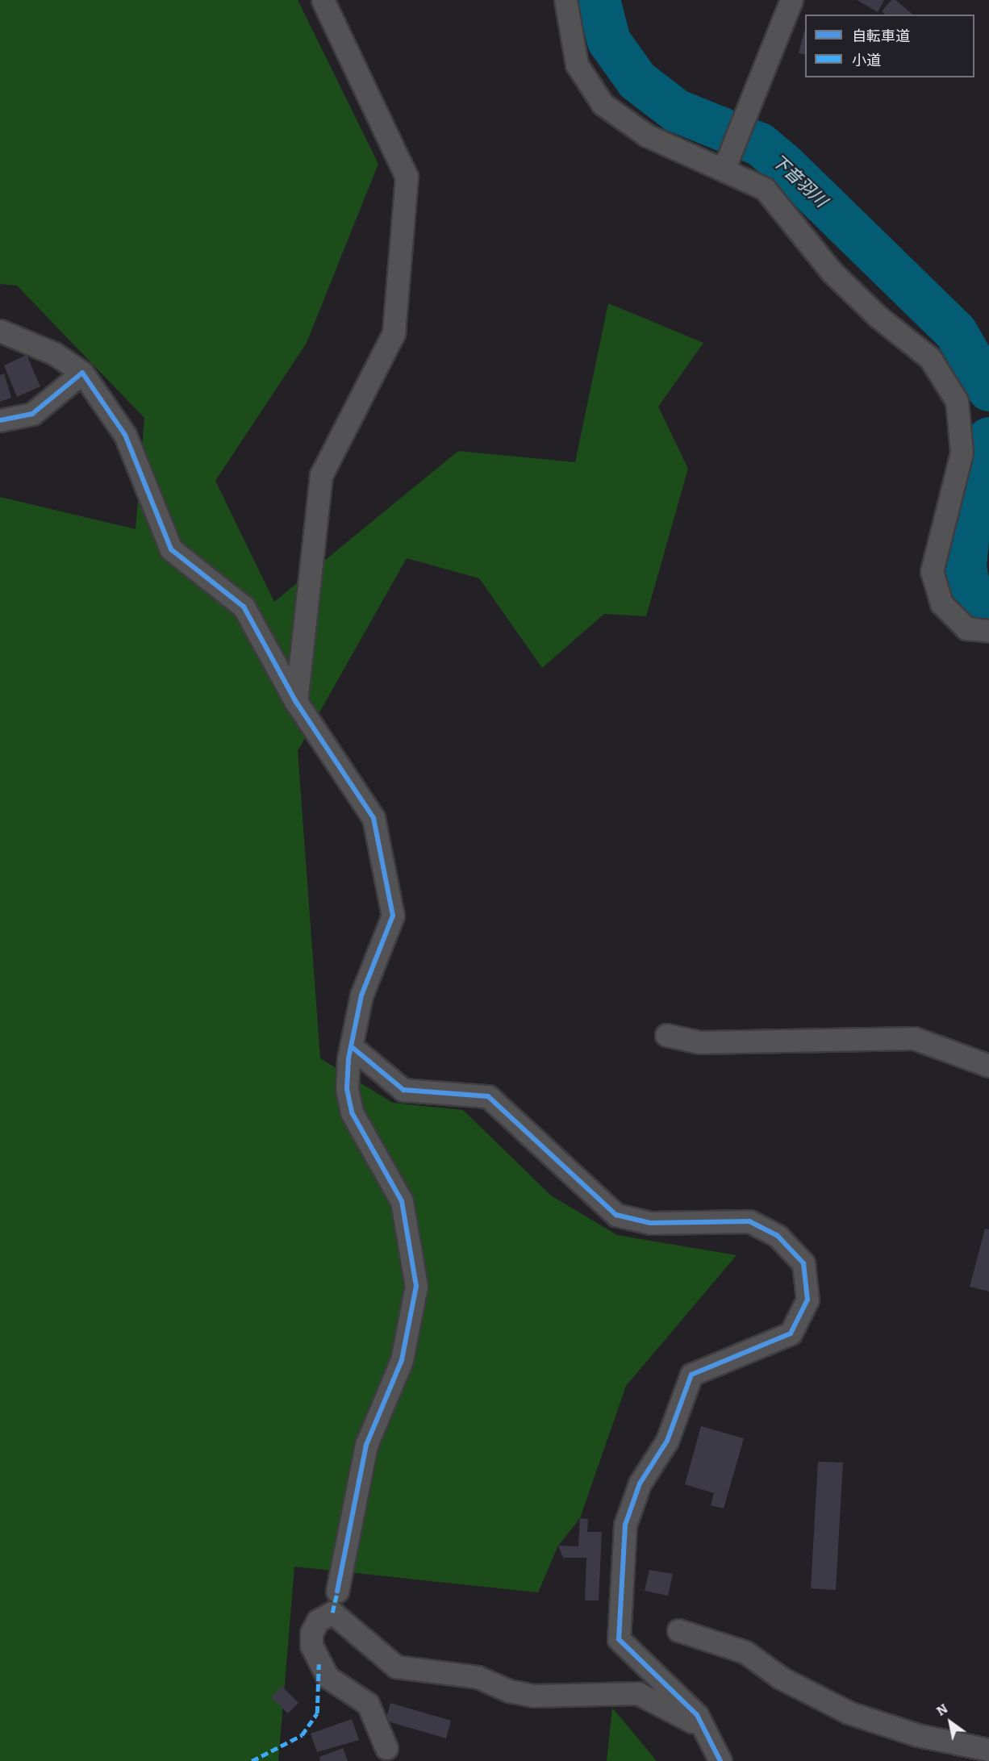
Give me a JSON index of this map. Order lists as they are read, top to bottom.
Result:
{
  "water": ["下音羽川"],
  "legend": ["自転車道", "小道"],
  "north": "top left"
}
